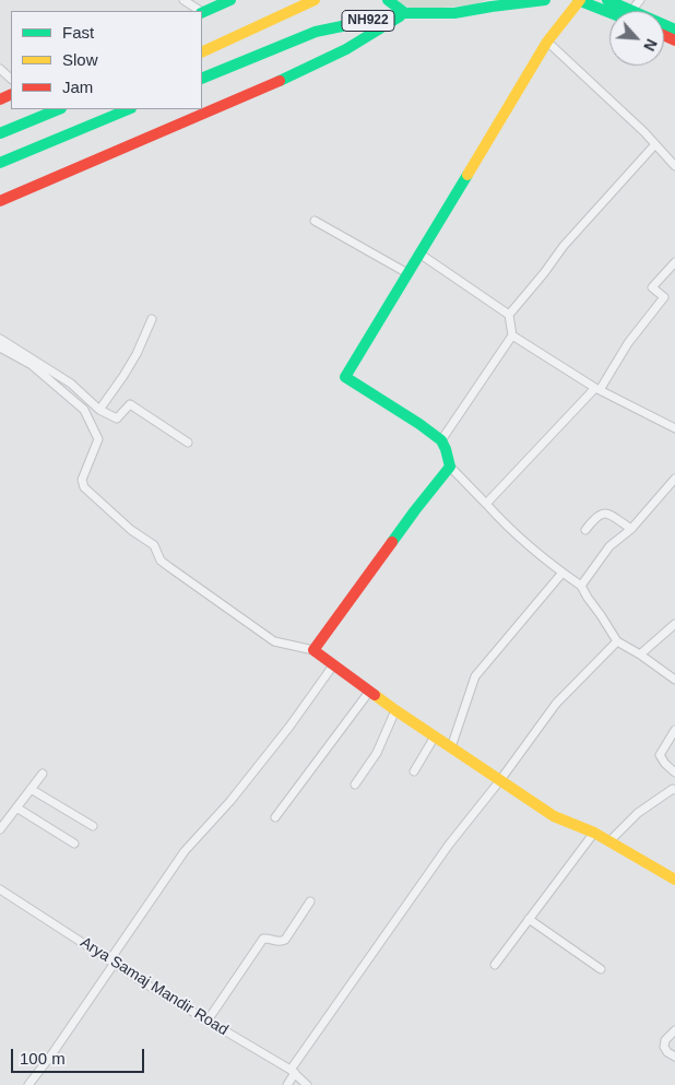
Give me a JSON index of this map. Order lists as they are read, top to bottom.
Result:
{
  "streets": {
    "main road": ["NH922"],
    "street": ["Arya Samaj Mandir Road"]
  },
  "legend": ["Fast", "Slow", "Jam"],
  "scale_bar": "100 m",
  "north": "bottom right"
}
